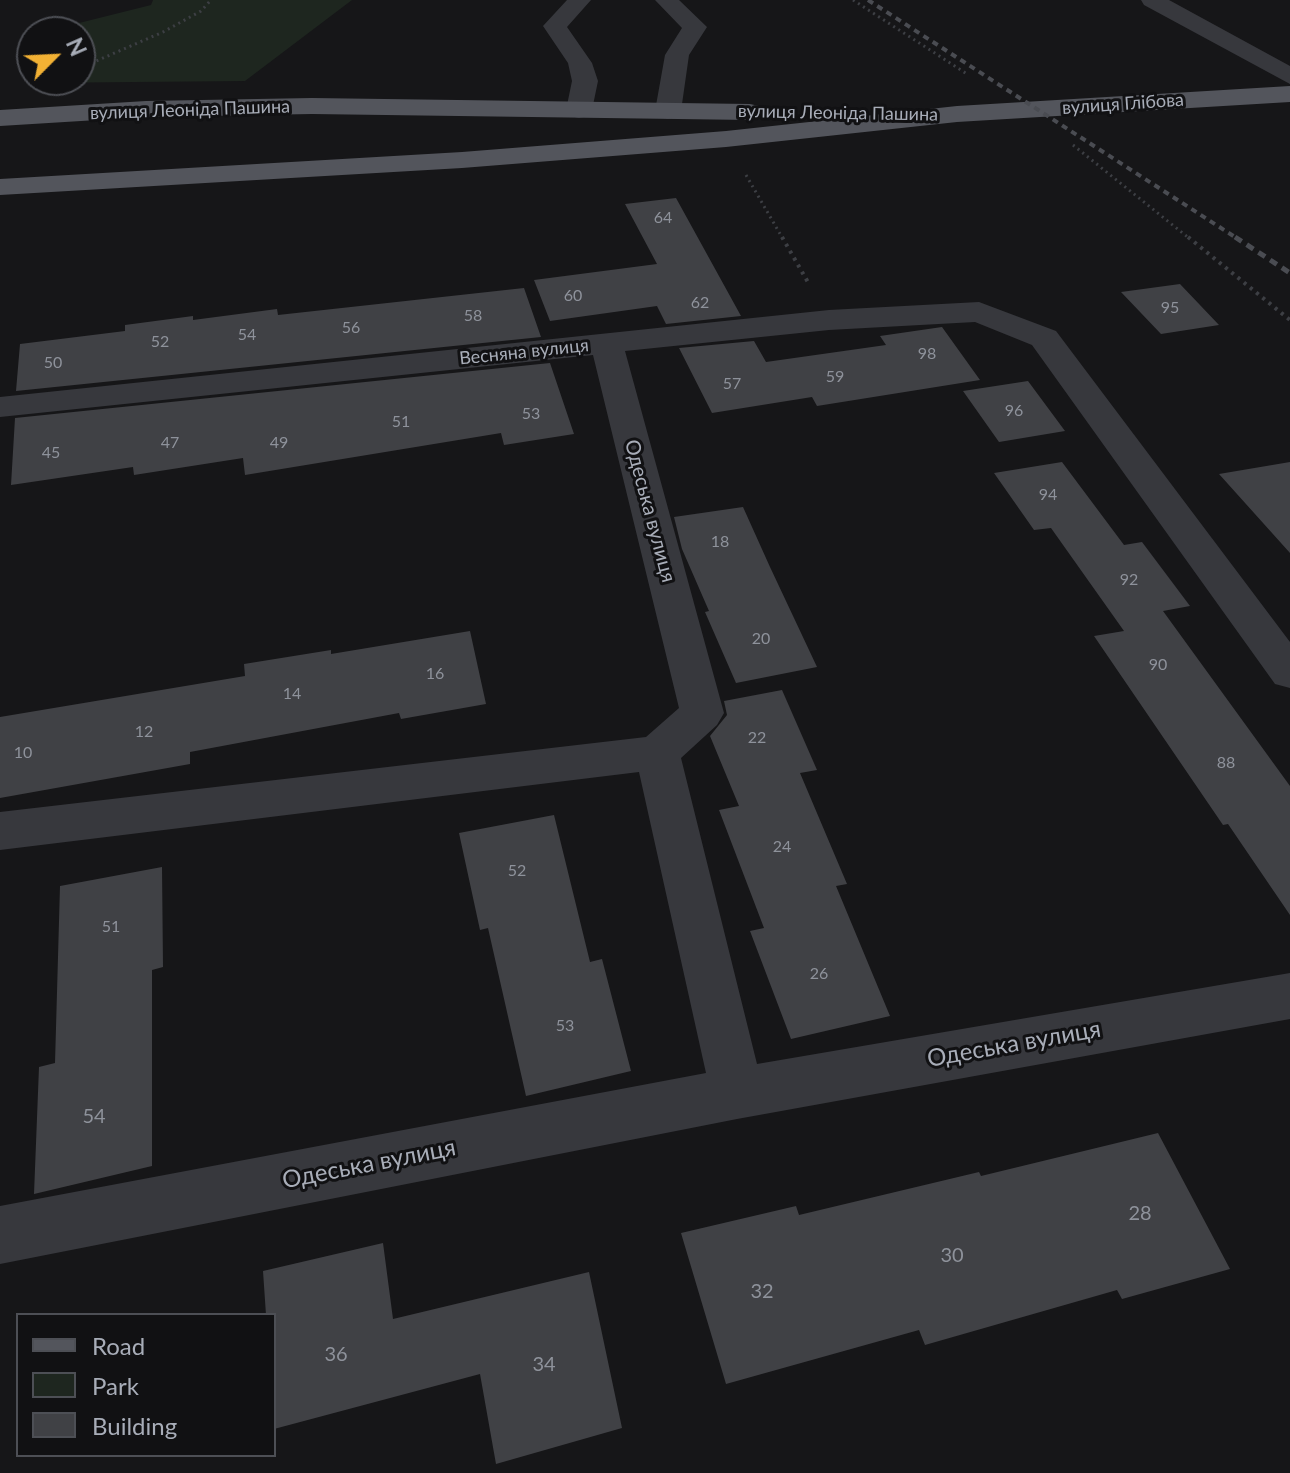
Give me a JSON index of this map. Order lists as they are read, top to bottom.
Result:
{
  "streets": {
    "main road": ["вулиця Глібова", "вулиця Леоніда Пашина"],
    "street": ["Весняна вулиця", "Одеська вулиця"]
  },
  "crossings": [
    ["вулиця Глібова", "вулиця Леоніда Пашина"],
    ["Весняна вулиця", "Одеська вулиця"]
  ],
  "house_numbers": [
    "64",
    "60",
    "62",
    "95",
    "58",
    "56",
    "54",
    "52",
    "98",
    "50",
    "59",
    "57",
    "96",
    "53",
    "51",
    "47",
    "49",
    "45",
    "94",
    "18",
    "92",
    "20",
    "90",
    "16",
    "14",
    "12",
    "22",
    "10",
    "88",
    "24",
    "52",
    "51",
    "26",
    "53",
    "54",
    "28",
    "30",
    "32",
    "36",
    "34"
  ],
  "legend": ["Road", "Park", "Building"],
  "north": "top right"
}
